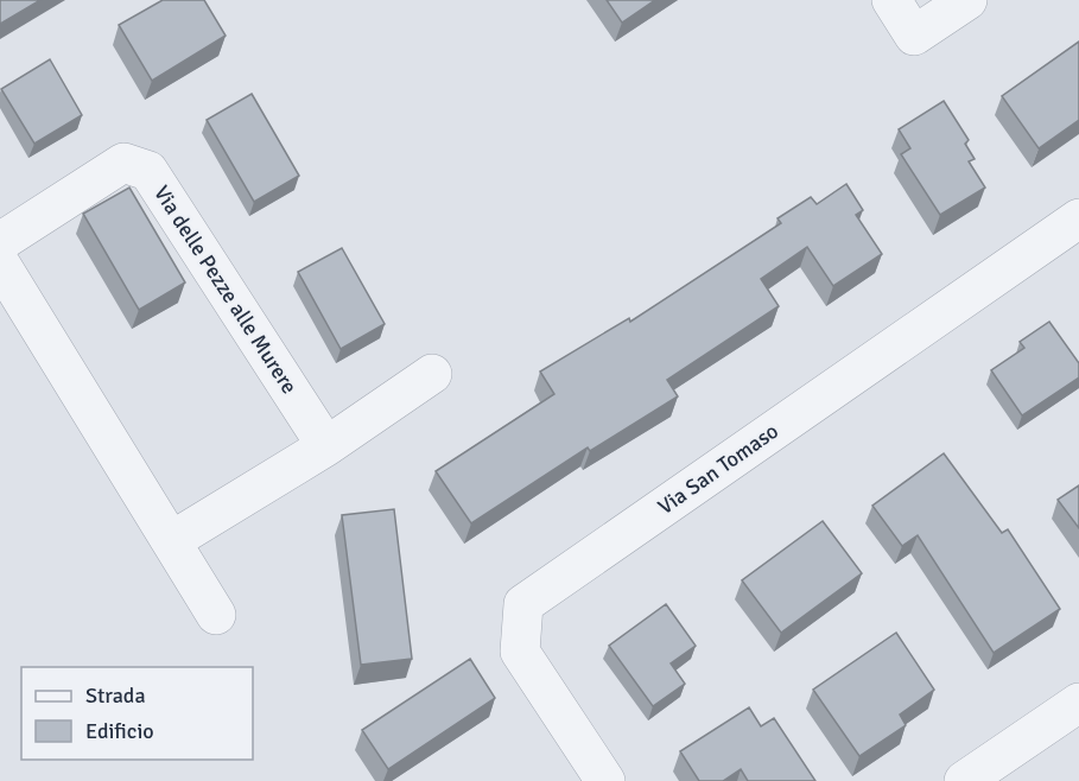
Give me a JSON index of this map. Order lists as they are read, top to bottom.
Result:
{
  "streets": {
    "street": ["Via delle Pezze alle Murere", "Via San Tomaso"]
  },
  "legend": ["Strada", "Edificio"]
}
